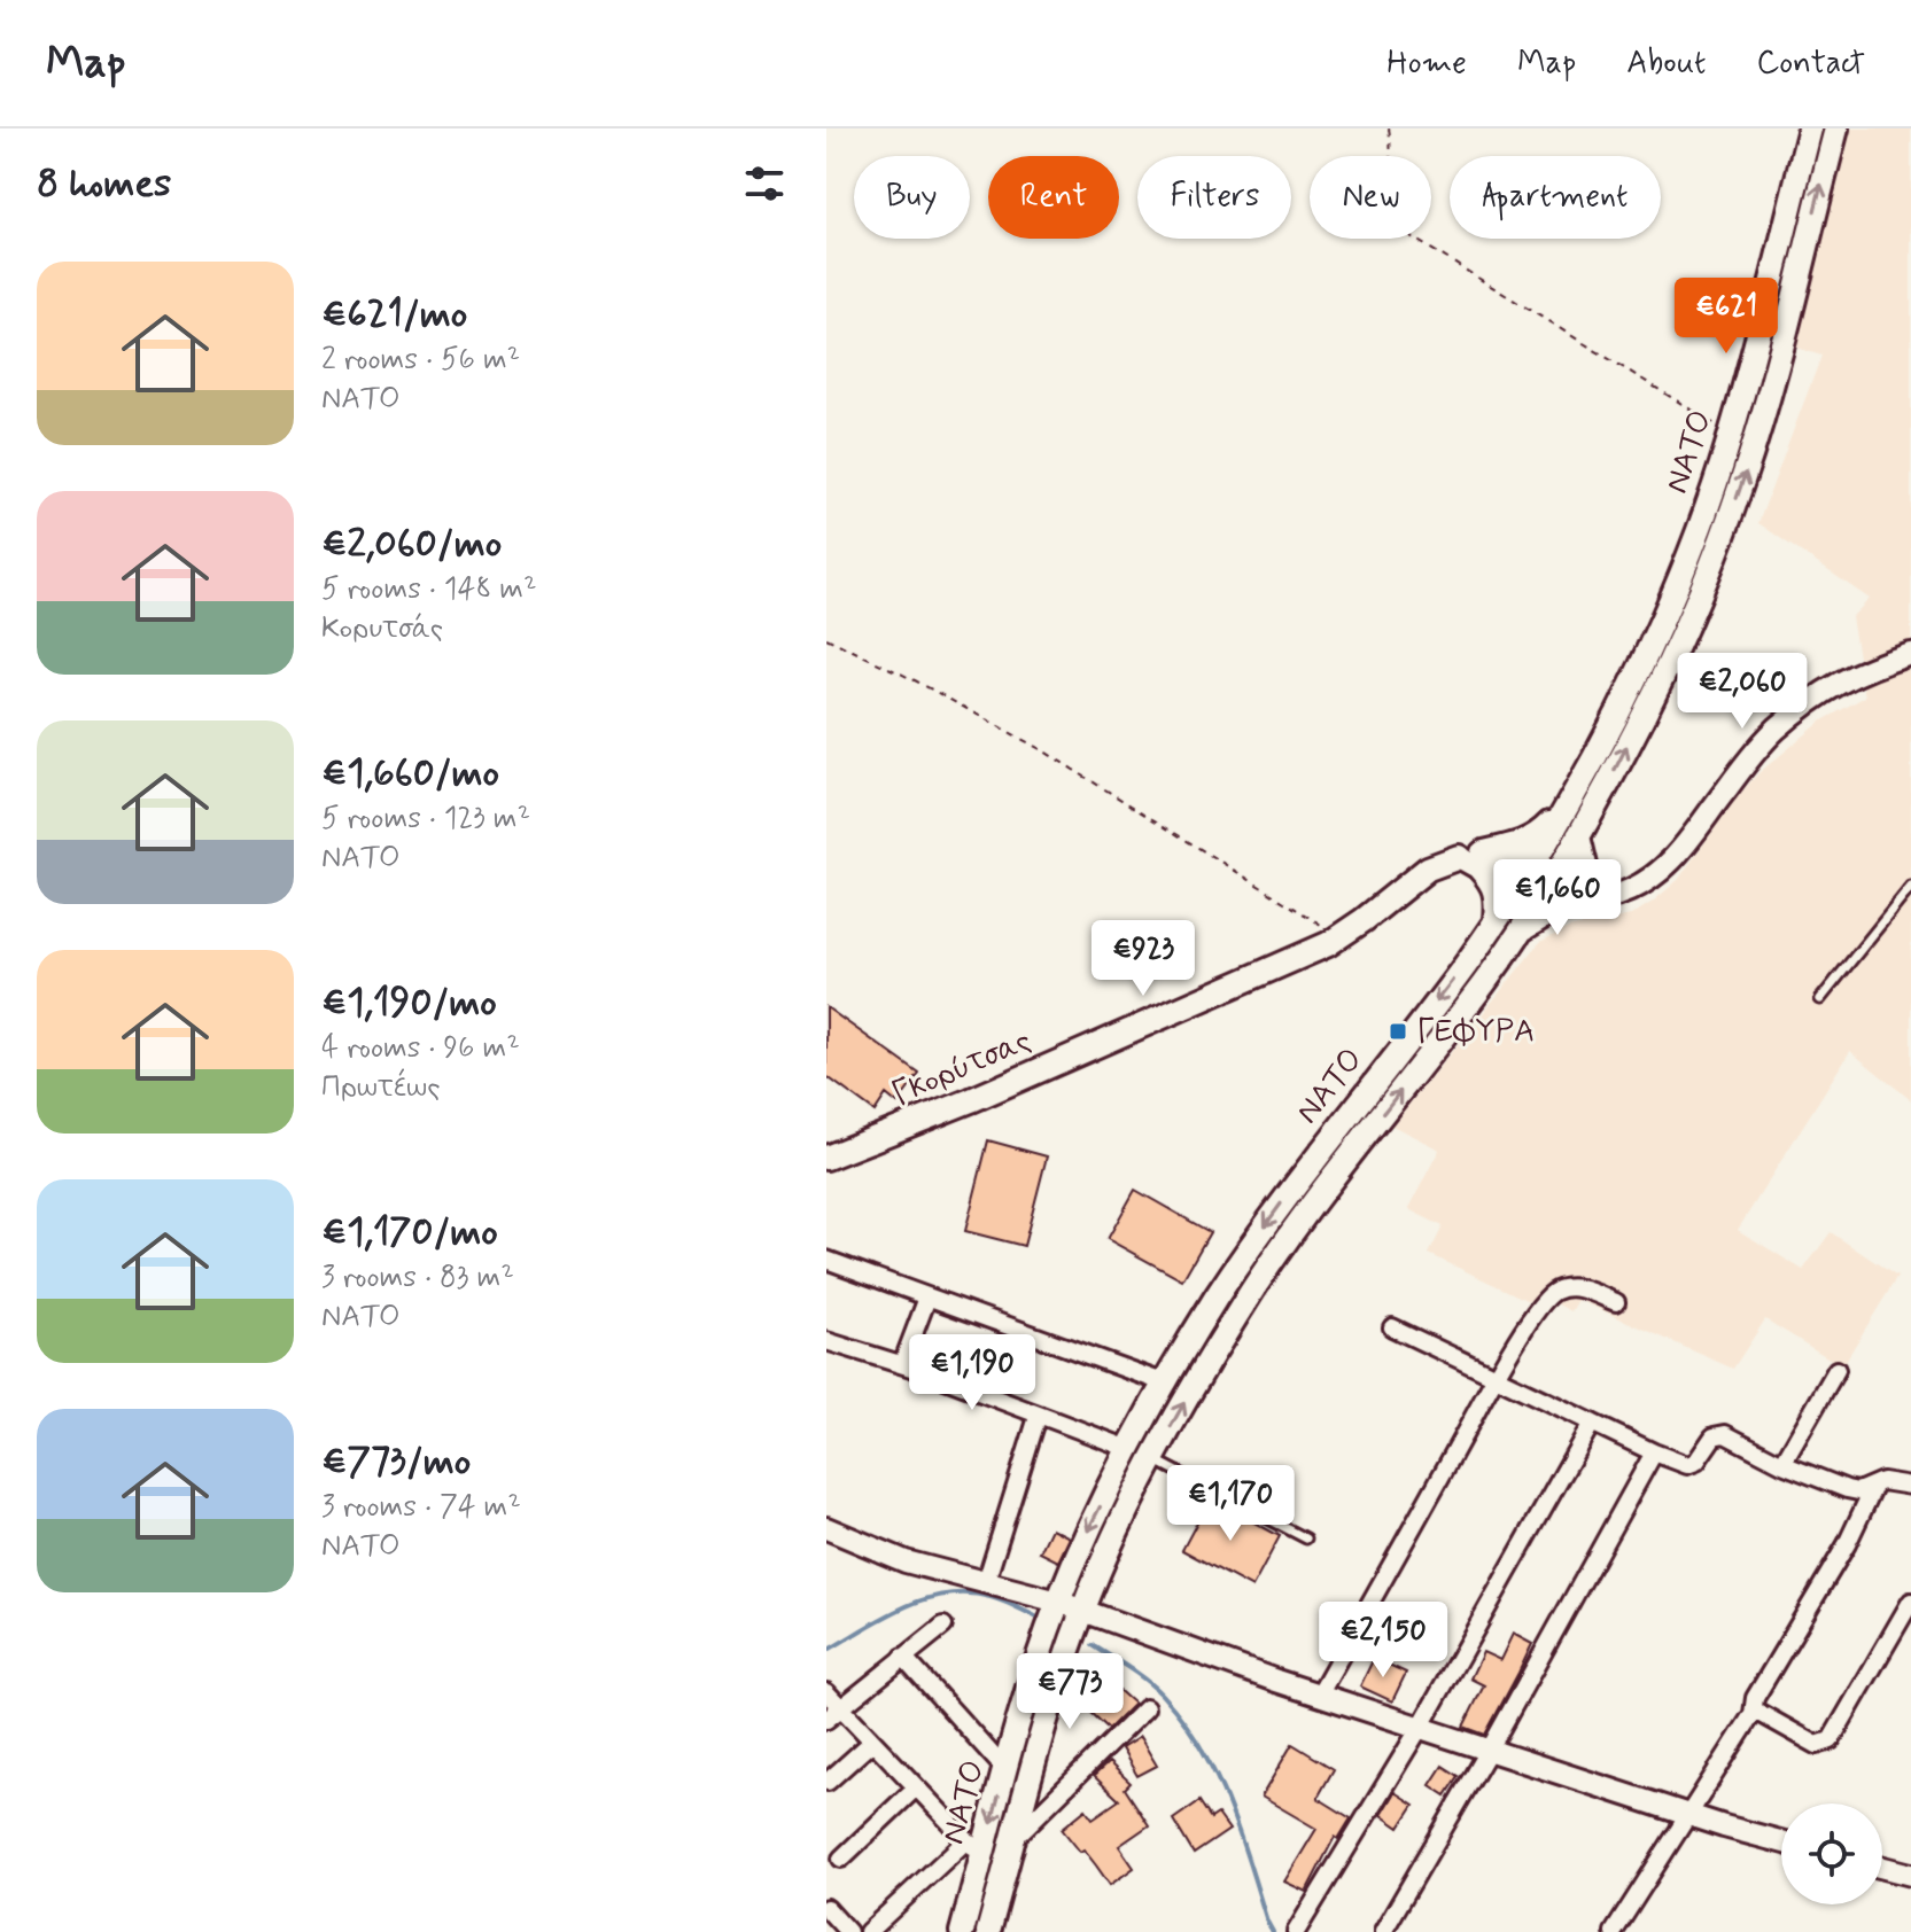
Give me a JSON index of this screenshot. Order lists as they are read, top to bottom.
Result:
{
  "streets": {
    "main road": ["ΝΑΤΟ", "Γκορύτσας"]
  },
  "places": {
    "transit": ["ΓΕΦΥΡΑ"]
  },
  "page": {
    "header": "Map",
    "nav": [
      "Home",
      "Map",
      "About",
      "Contact"
    ],
    "heading": "8 homes",
    "chip": [
      "Buy",
      "Rent",
      "Filters",
      "New",
      "Apartment"
    ],
    "list": [
      {
        "name": "€621/mo",
        "note": "2 rooms · 56 m² · ΝΑΤΟ"
      },
      {
        "name": "€2,060/mo",
        "note": "5 rooms · 148 m² · Κορυτσάς"
      },
      {
        "name": "€1,660/mo",
        "note": "5 rooms · 123 m² · ΝΑΤΟ"
      },
      {
        "name": "€1,190/mo",
        "note": "4 rooms · 96 m² · Πρωτέως"
      },
      {
        "name": "€1,170/mo",
        "note": "3 rooms · 83 m² · ΝΑΤΟ"
      },
      {
        "name": "€773/mo",
        "note": "3 rooms · 74 m² · ΝΑΤΟ"
      }
    ],
    "price": [
      "€621",
      "€2,060",
      "€1,660",
      "€923",
      "€1,190",
      "€1,170",
      "€2,150",
      "€773"
    ]
  }
}
